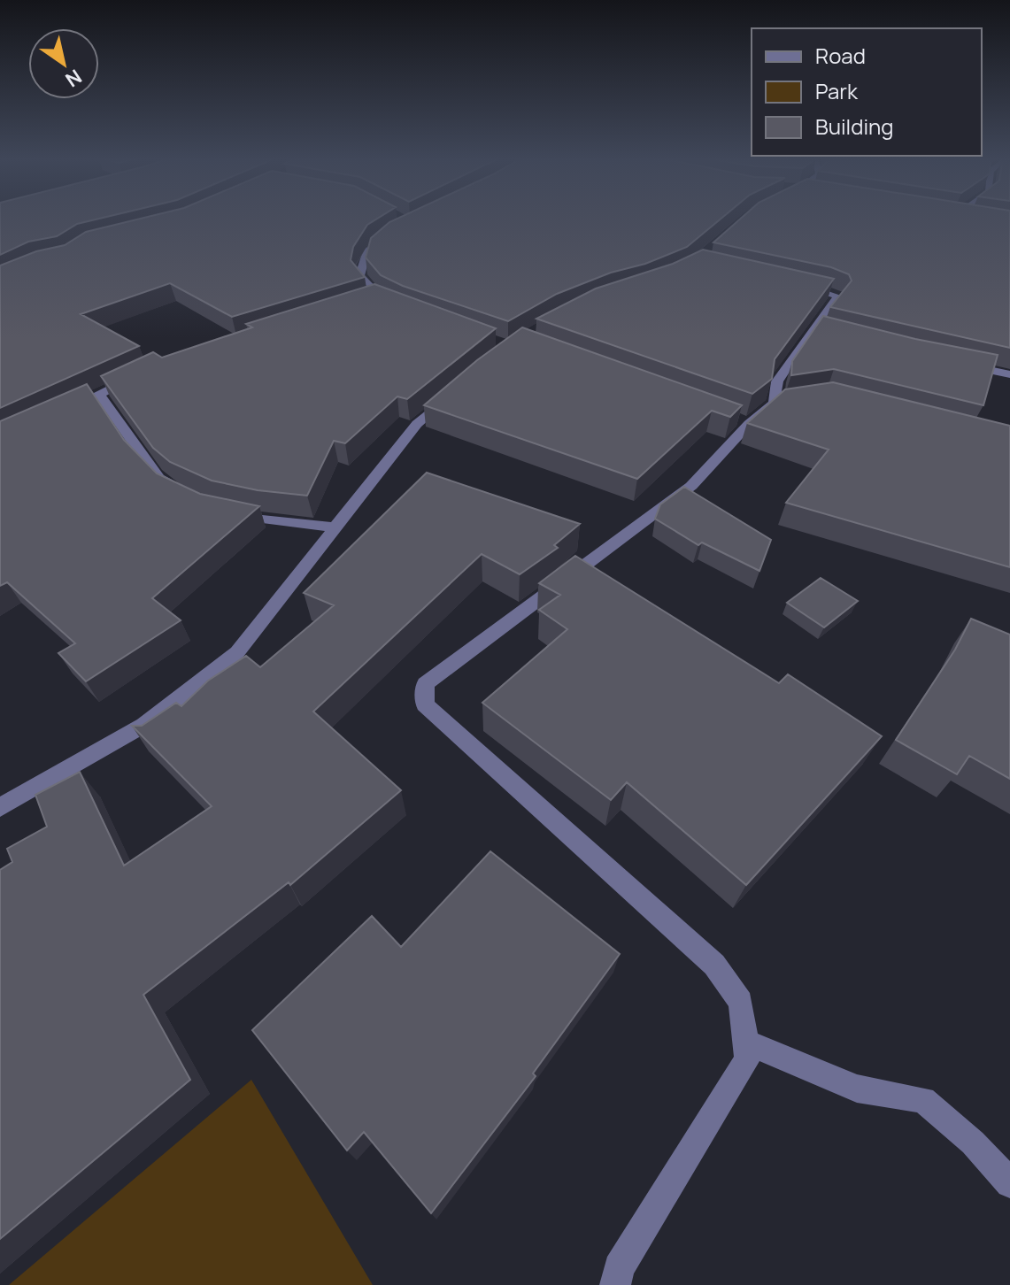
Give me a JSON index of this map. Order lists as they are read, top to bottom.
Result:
{
  "legend": ["Road", "Park", "Building"],
  "north": "bottom right"
}
